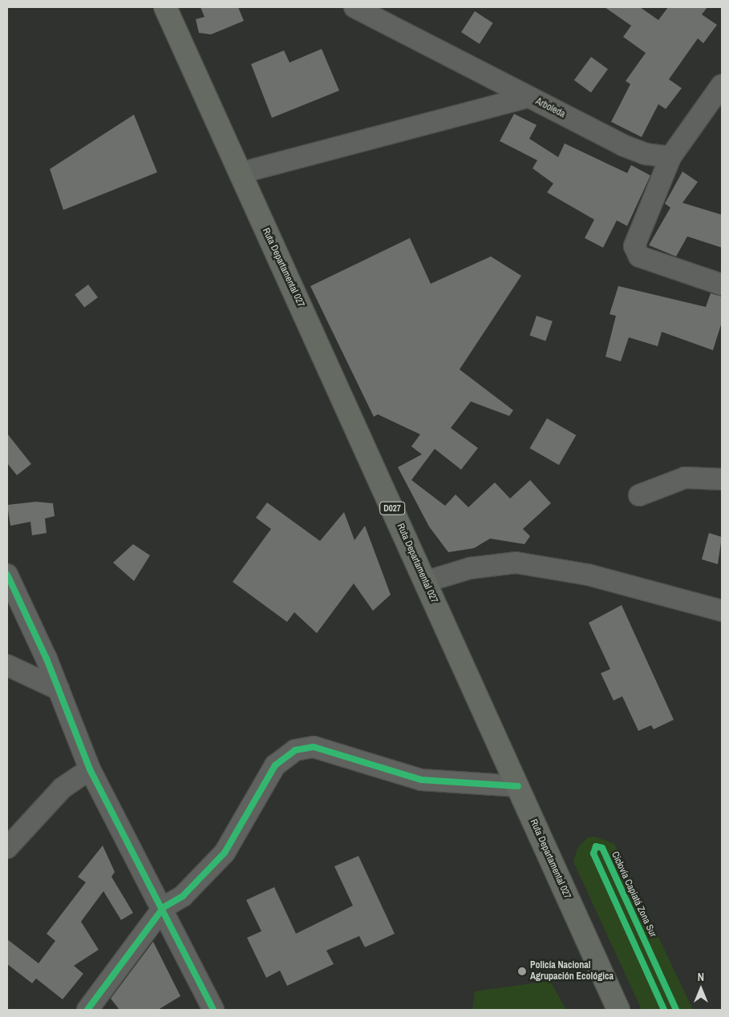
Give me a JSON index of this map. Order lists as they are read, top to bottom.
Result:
{
  "streets": {
    "main road": ["Ruta Departamental 027", "D027"],
    "street": ["Arboleda"],
    "cycle path": ["Ciclovía Capiatá Zona Sur"]
  },
  "places": ["Policía Nacional Agrupación Ecológica"],
  "north": "top"
}
